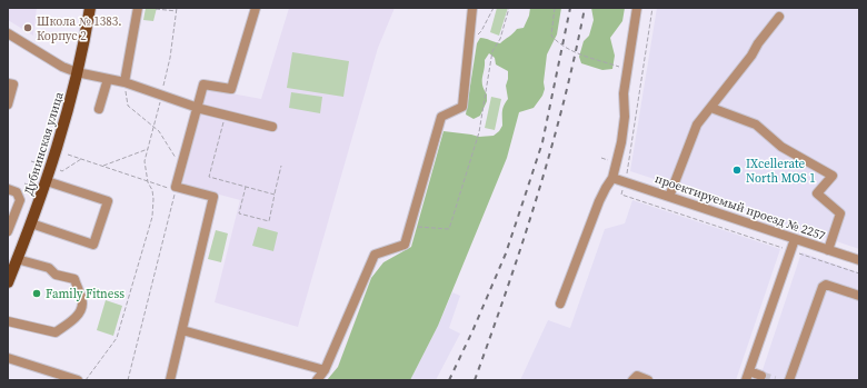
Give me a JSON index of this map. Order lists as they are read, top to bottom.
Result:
{
  "streets": {
    "main road": ["Дубнинская улица"],
    "street": ["проектируемый проезд № 2257"]
  },
  "places": ["Школа № 1383. Корпус 2", "IXcellerate North MOS 1", "Family Fitness"]
}
